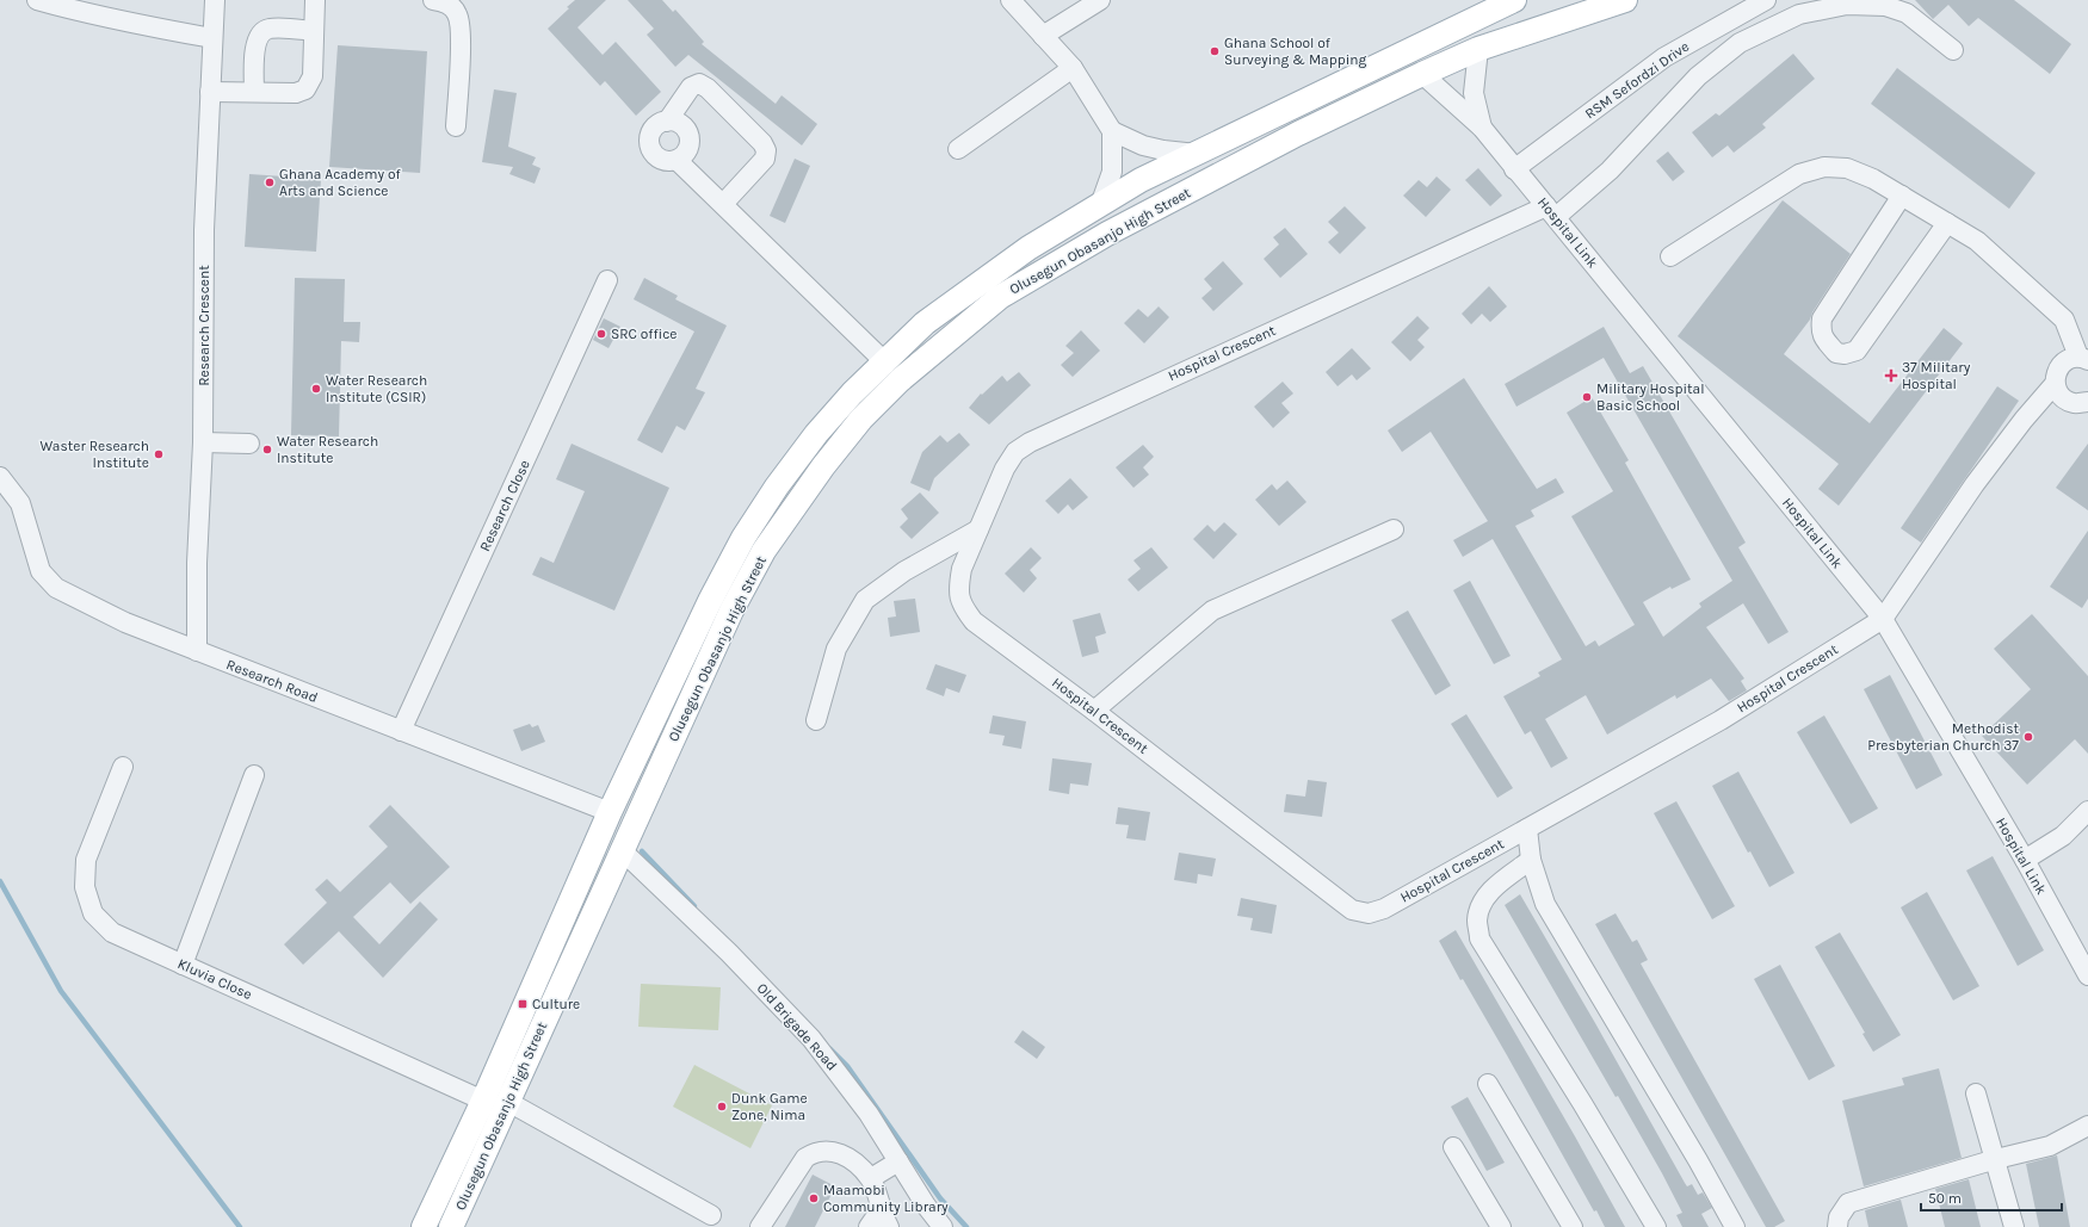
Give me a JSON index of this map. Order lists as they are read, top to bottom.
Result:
{
  "streets": {
    "main road": ["Olusegun Obasanjo High Street"],
    "street": [
      "RSM Sefordzi Drive",
      "Hospital Link",
      "Research Crescent",
      "Hospital Crescent",
      "Research Close",
      "Research Road",
      "Kluvia Close",
      "Old Brigade Road"
    ]
  },
  "crossings": [
    ["RSM Sefordzi Drive", "Hospital Link"],
    ["Hospital Link", "Olusegun Obasanjo High Street"],
    ["Hospital Link", "Hospital Crescent"],
    ["Olusegun Obasanjo High Street", "Research Road"],
    ["Olusegun Obasanjo High Street", "Kluvia Close"],
    ["Olusegun Obasanjo High Street", "Old Brigade Road"],
    ["Research Crescent", "Research Road"],
    ["Research Close", "Research Road"]
  ],
  "places": {
    "other": [
      "Ghana School of Surveying & Mapping",
      "Ghana Academy of Arts and Science",
      "SRC office",
      "Water Research Institute (CSIR)",
      "Military Hospital Basic School",
      "Water Research Institute",
      "Waster Research Institute",
      "Methodist Presbyterian Church 37",
      "Dunk Game Zone, Nima",
      "Maamobi Community Library"
    ],
    "health": ["37 Military Hospital"],
    "transit": ["Culture"]
  },
  "scale_bar": "50 m"
}
